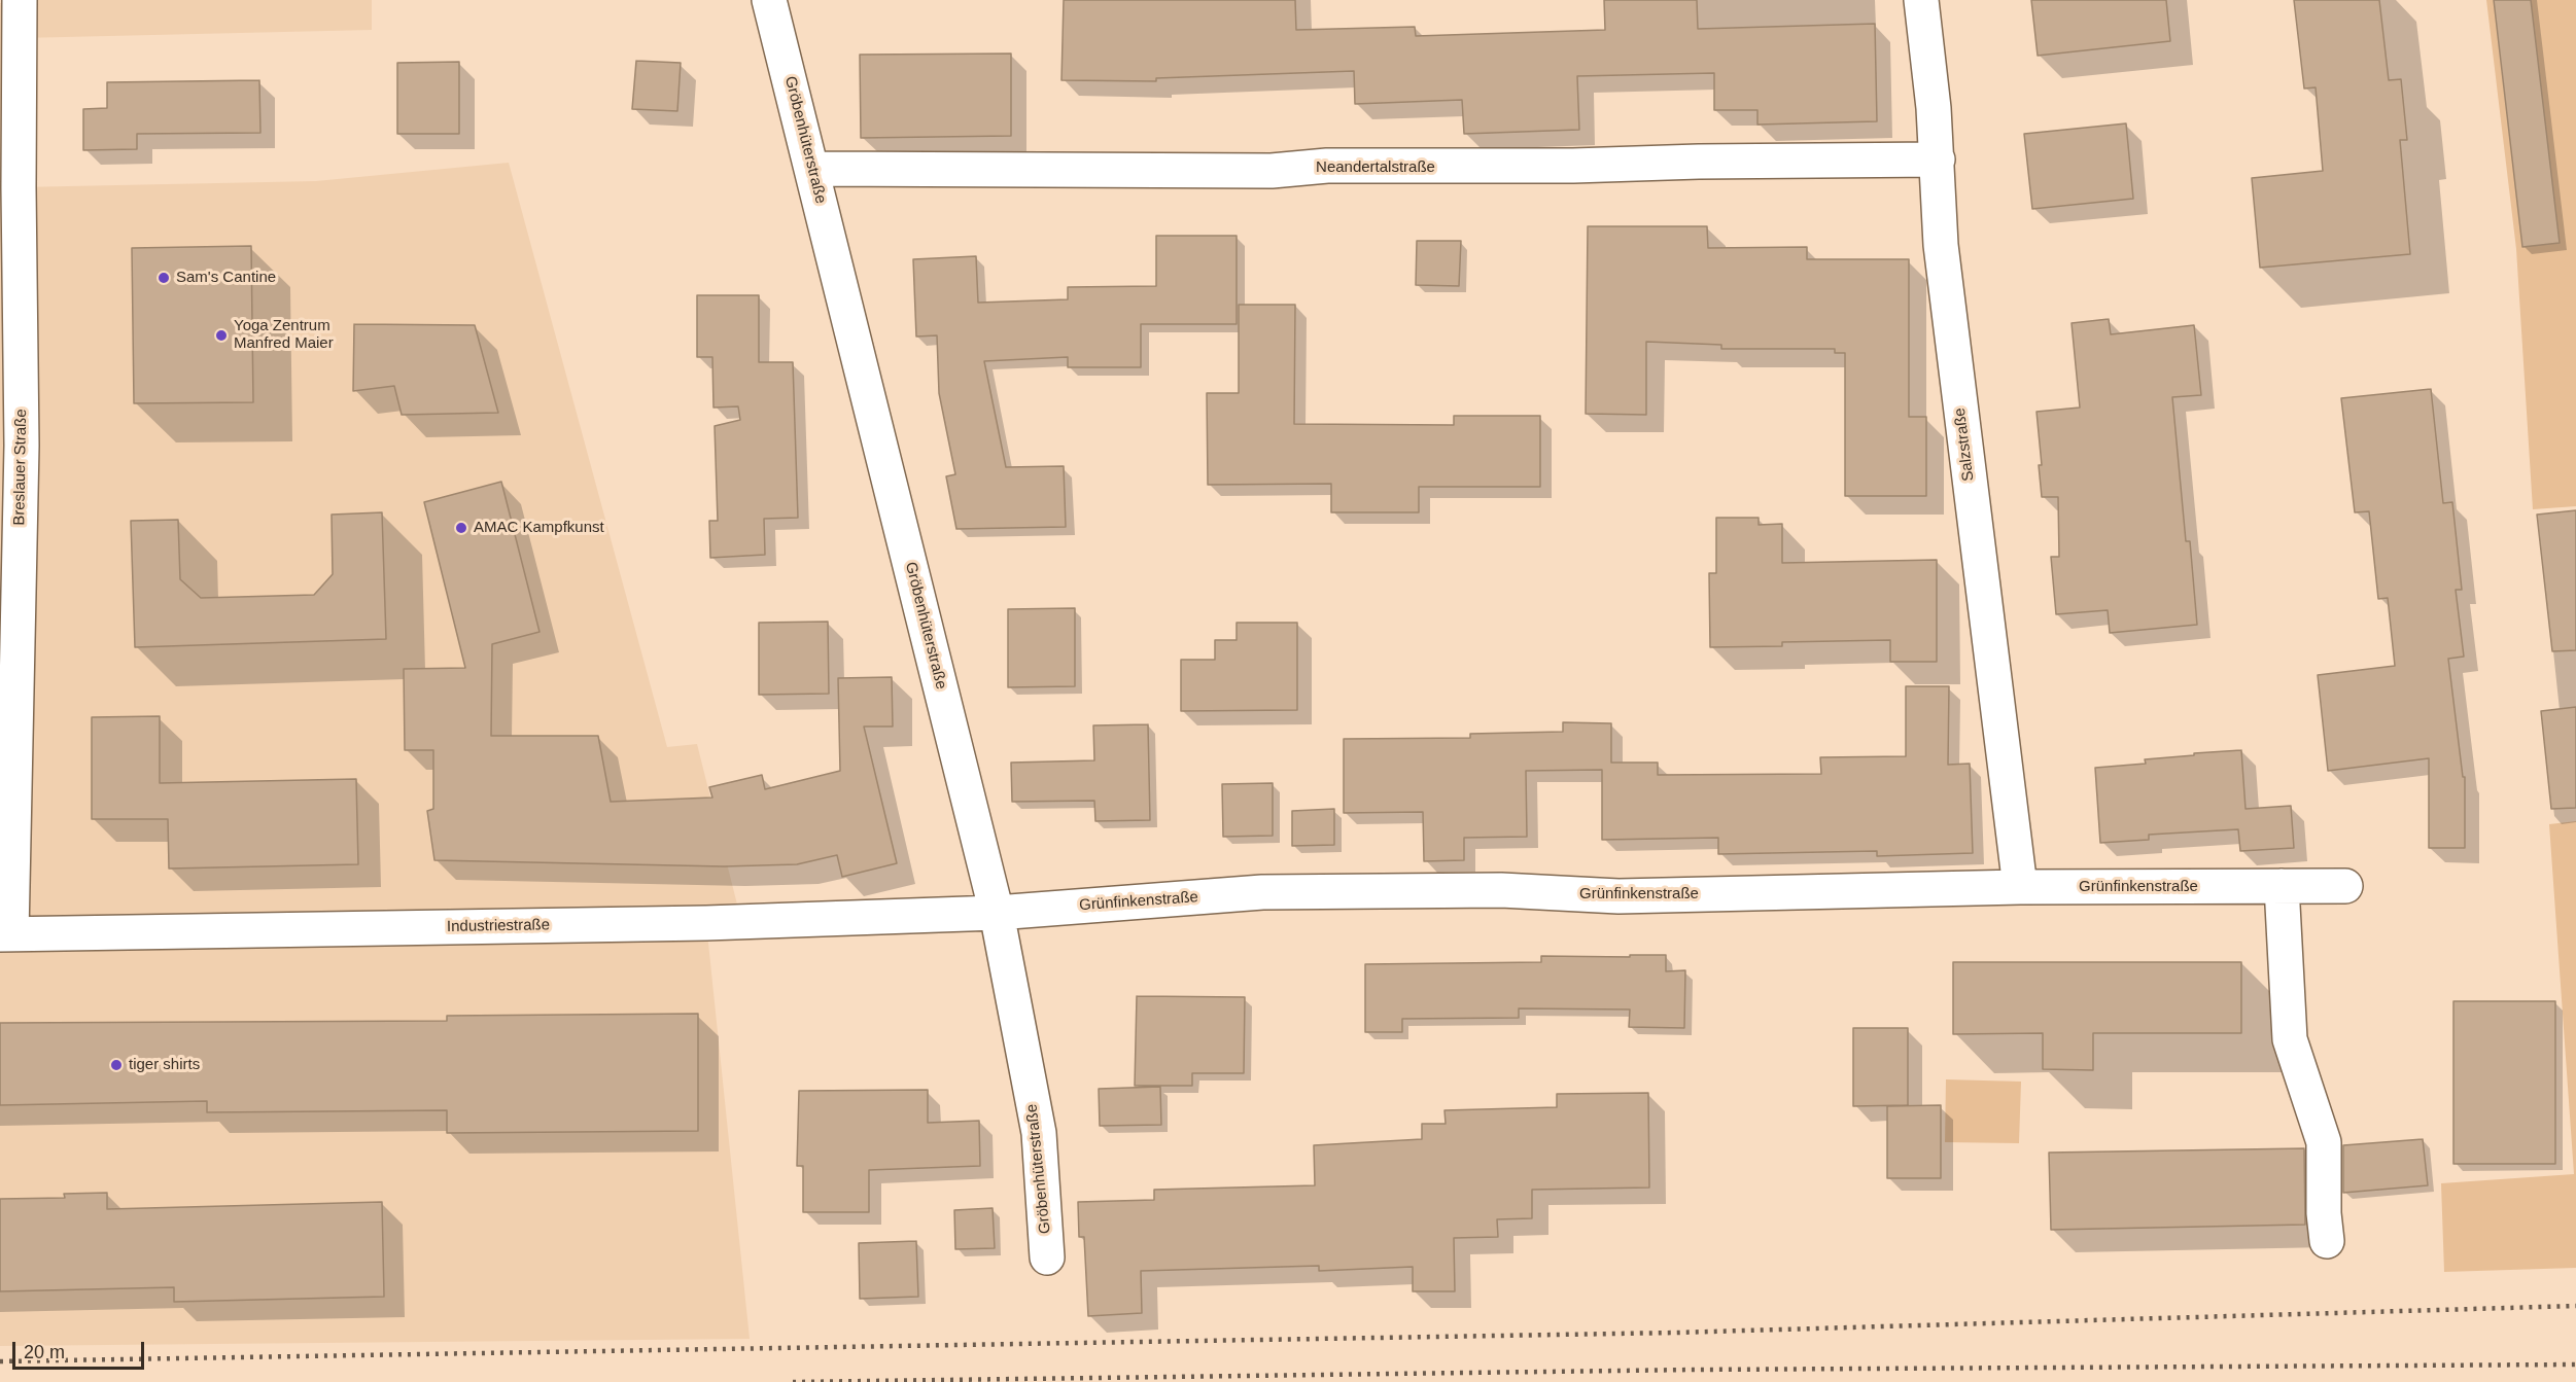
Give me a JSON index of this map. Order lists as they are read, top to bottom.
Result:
{
  "streets": {
    "street": [
      "Gröbenhüterstraße",
      "Neandertalstraße",
      "Salzstraße",
      "Breslauer Straße",
      "Grünfinkenstraße",
      "Industriestraße"
    ]
  },
  "crossings": [
    ["Gröbenhüterstraße", "Neandertalstraße"],
    ["Gröbenhüterstraße", "Grünfinkenstraße"],
    ["Gröbenhüterstraße", "Industriestraße"],
    ["Neandertalstraße", "Salzstraße"],
    ["Salzstraße", "Grünfinkenstraße"],
    ["Breslauer Straße", "Industriestraße"],
    ["Grünfinkenstraße", "Industriestraße"]
  ],
  "places": [
    "Sam's Cantine",
    "Yoga Zentrum Manfred Maier",
    "AMAC Kampfkunst",
    "tiger shirts"
  ],
  "scale_bar": "20 m"
}
